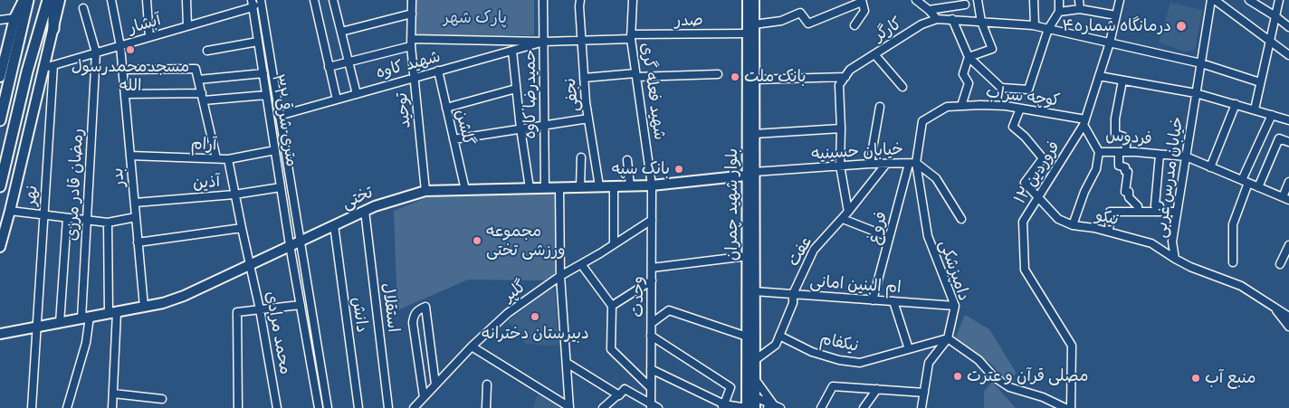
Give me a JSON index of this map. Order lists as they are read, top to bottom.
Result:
{
  "streets": {
    "main road": ["تختی", "بلوار شهید چمران"],
    "street": [
      "صدر",
      "آبشار",
      "کارگر",
      "شهید کاوه",
      "شهید فعله گری",
      "حمیدرضا کاوه",
      "نجفی",
      "کوچه سراب",
      "توحید",
      "متری شرقی۳۲",
      "گلشن",
      "فردوس",
      "آرام",
      "خیابان حسینیه",
      "۱۲ فروردین",
      "بدر",
      "خیابان مدرس غربی",
      "آذین",
      "رمضان قادر مرزی",
      "نهر",
      "نیکو",
      "فروغ",
      "عفت",
      "دامپزشکی",
      "ام البنین امانی",
      "گلپر",
      "وحدت",
      "استقلال",
      "دانش",
      "محمد مرادی",
      "نیکفام"
    ]
  },
  "crossings": [
    ["صدر", "شهید کاوه"],
    ["صدر", "شهید فعله گری"],
    ["صدر", "حمیدرضا کاوه"],
    ["صدر", "نجفی"],
    ["صدر", "بلوار شهید چمران"],
    ["آبشار", "متری شرقی۳۲"],
    ["آبشار", "بدر"],
    ["آبشار", "رمضان قادر مرزی"],
    ["آبشار", "نهر"],
    ["شهید کاوه", "حمیدرضا کاوه"],
    ["شهید کاوه", "توحید"],
    ["شهید کاوه", "متری شرقی۳۲"],
    ["شهید کاوه", "گلشن"],
    ["شهید فعله گری", "تختی"],
    ["شهید فعله گری", "وحدت"],
    ["حمیدرضا کاوه", "تختی"],
    ["نجفی", "تختی"],
    ["کوچه سراب", "فردوس"],
    ["کوچه سراب", "خیابان حسینیه"],
    ["کوچه سراب", "۱۲ فروردین"],
    ["کوچه سراب", "نیکو"],
    ["کوچه سراب", "فروغ"],
    ["کوچه سراب", "دامپزشکی"],
    ["توحید", "تختی"],
    ["متری شرقی۳۲", "آرام"],
    ["متری شرقی۳۲", "آذین"],
    ["متری شرقی۳۲", "تختی"],
    ["گلشن", "تختی"],
    ["فردوس", "۱۲ فروردین"],
    ["فردوس", "خیابان مدرس غربی"],
    ["آرام", "بدر"],
    ["آرام", "محمد مرادی"],
    ["خیابان حسینیه", "تختی"],
    ["خیابان حسینیه", "بلوار شهید چمران"],
    ["خیابان حسینیه", "فروغ"],
    ["خیابان حسینیه", "عفت"],
    ["خیابان حسینیه", "دامپزشکی"],
    ["۱۲ فروردین", "نیکو"],
    ["بدر", "آذین"],
    ["بدر", "تختی"],
    ["خیابان مدرس غربی", "نیکو"],
    ["آذین", "محمد مرادی"],
    ["رمضان قادر مرزی", "تختی"],
    ["نهر", "تختی"],
    ["تختی", "بلوار شهید چمران"],
    ["تختی", "وحدت"],
    ["تختی", "استقلال"],
    ["تختی", "دانش"],
    ["تختی", "محمد مرادی"],
    ["بلوار شهید چمران", "عفت"],
    ["بلوار شهید چمران", "ام البنین امانی"],
    ["فروغ", "دامپزشکی"],
    ["فروغ", "ام البنین امانی"],
    ["عفت", "ام البنین امانی"],
    ["عفت", "نیکفام"],
    ["دامپزشکی", "ام البنین امانی"],
    ["دامپزشکی", "نیکفام"],
    ["گلپر", "وحدت"]
  ],
  "parks": ["پارک شهر"],
  "places": [
    "درمانگاه شماره۴",
    "مسجدمحمدرسول الله",
    "بانک ملت",
    "بانک سپه",
    "مجموعه ورزشی تختی",
    "دبیرستان دخترانه",
    "مصلی قرآن و عترت",
    "منبع آب"
  ]
}
